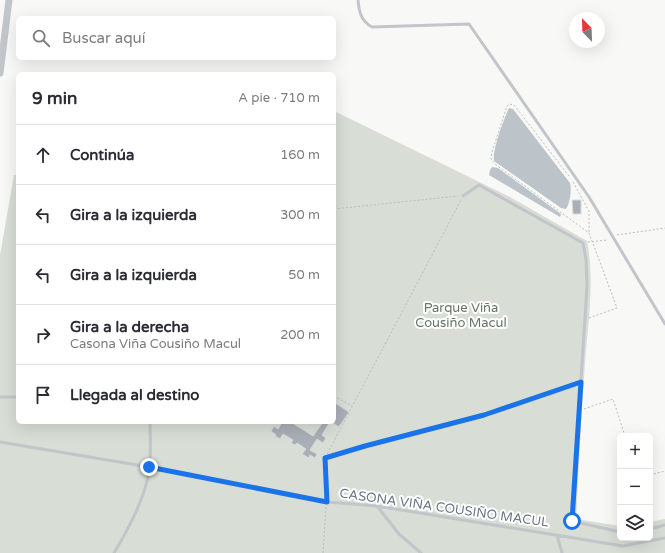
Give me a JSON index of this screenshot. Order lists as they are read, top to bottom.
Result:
{
  "streets": {
    "lane": ["CASONA VIÑA COUSIÑO MACUL"]
  },
  "parks": ["Parque Viña Cousiño Macul"],
  "north": "top left",
  "page": {
    "search": "Buscar aquí",
    "heading": ["9 min", "A pie · 710 m"],
    "list": [
      ["Continúa", "160 m"],
      ["Gira a la izquierda", "300 m"],
      ["Gira a la izquierda", "50 m"],
      ["Gira a la derecha", "Casona Viña Cousiño Macul", "200 m"],
      "Llegada al destino"
    ],
    "map_buttons": ["+", "−"]
  }
}
